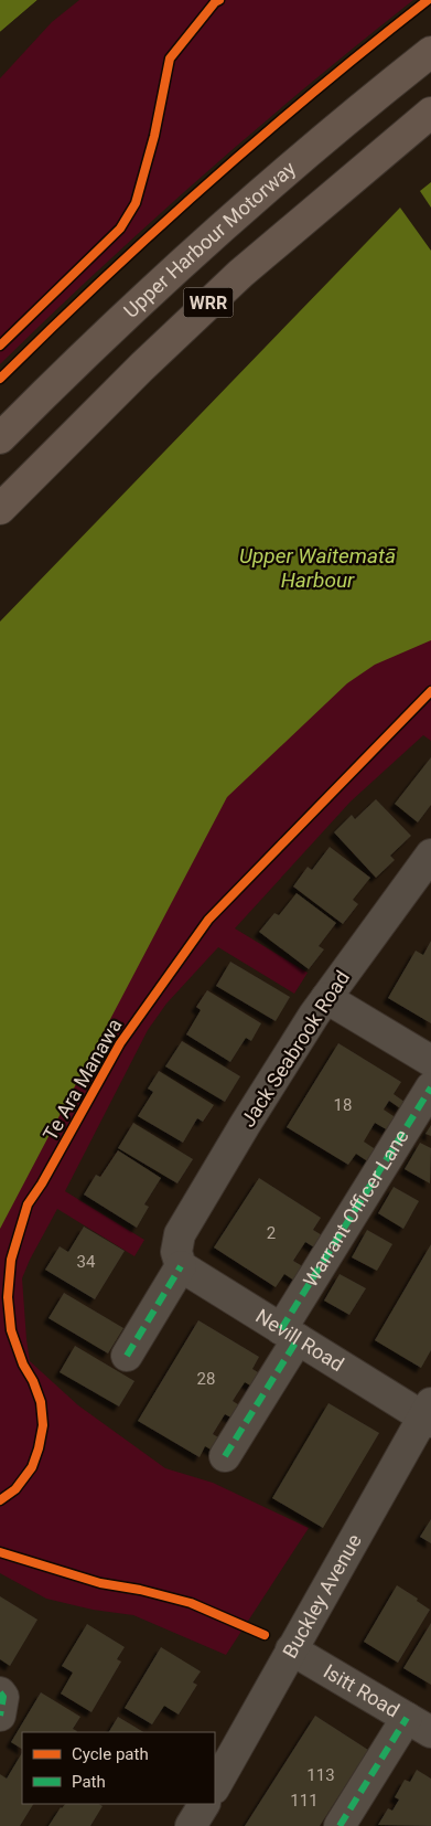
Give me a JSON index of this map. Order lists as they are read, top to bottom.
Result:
{
  "streets": {
    "highway": ["Upper Harbour Motorway", "WRR"],
    "street": [
      "Jack Seabrook Road",
      "Warrant Officer Lane",
      "Nevill Road",
      "Buckley Avenue",
      "Isitt Road"
    ],
    "cycle path": ["Te Ara Manawa"]
  },
  "crossings": [
    ["Jack Seabrook Road", "Nevill Road"],
    ["Warrant Officer Lane", "Nevill Road"],
    ["Nevill Road", "Buckley Avenue"],
    ["Buckley Avenue", "Isitt Road"]
  ],
  "water": ["Upper Waitematā Harbour"],
  "house_numbers": [
    "18",
    "2",
    "34",
    "28",
    "113",
    "111"
  ],
  "legend": ["Cycle path", "Path"]
}
